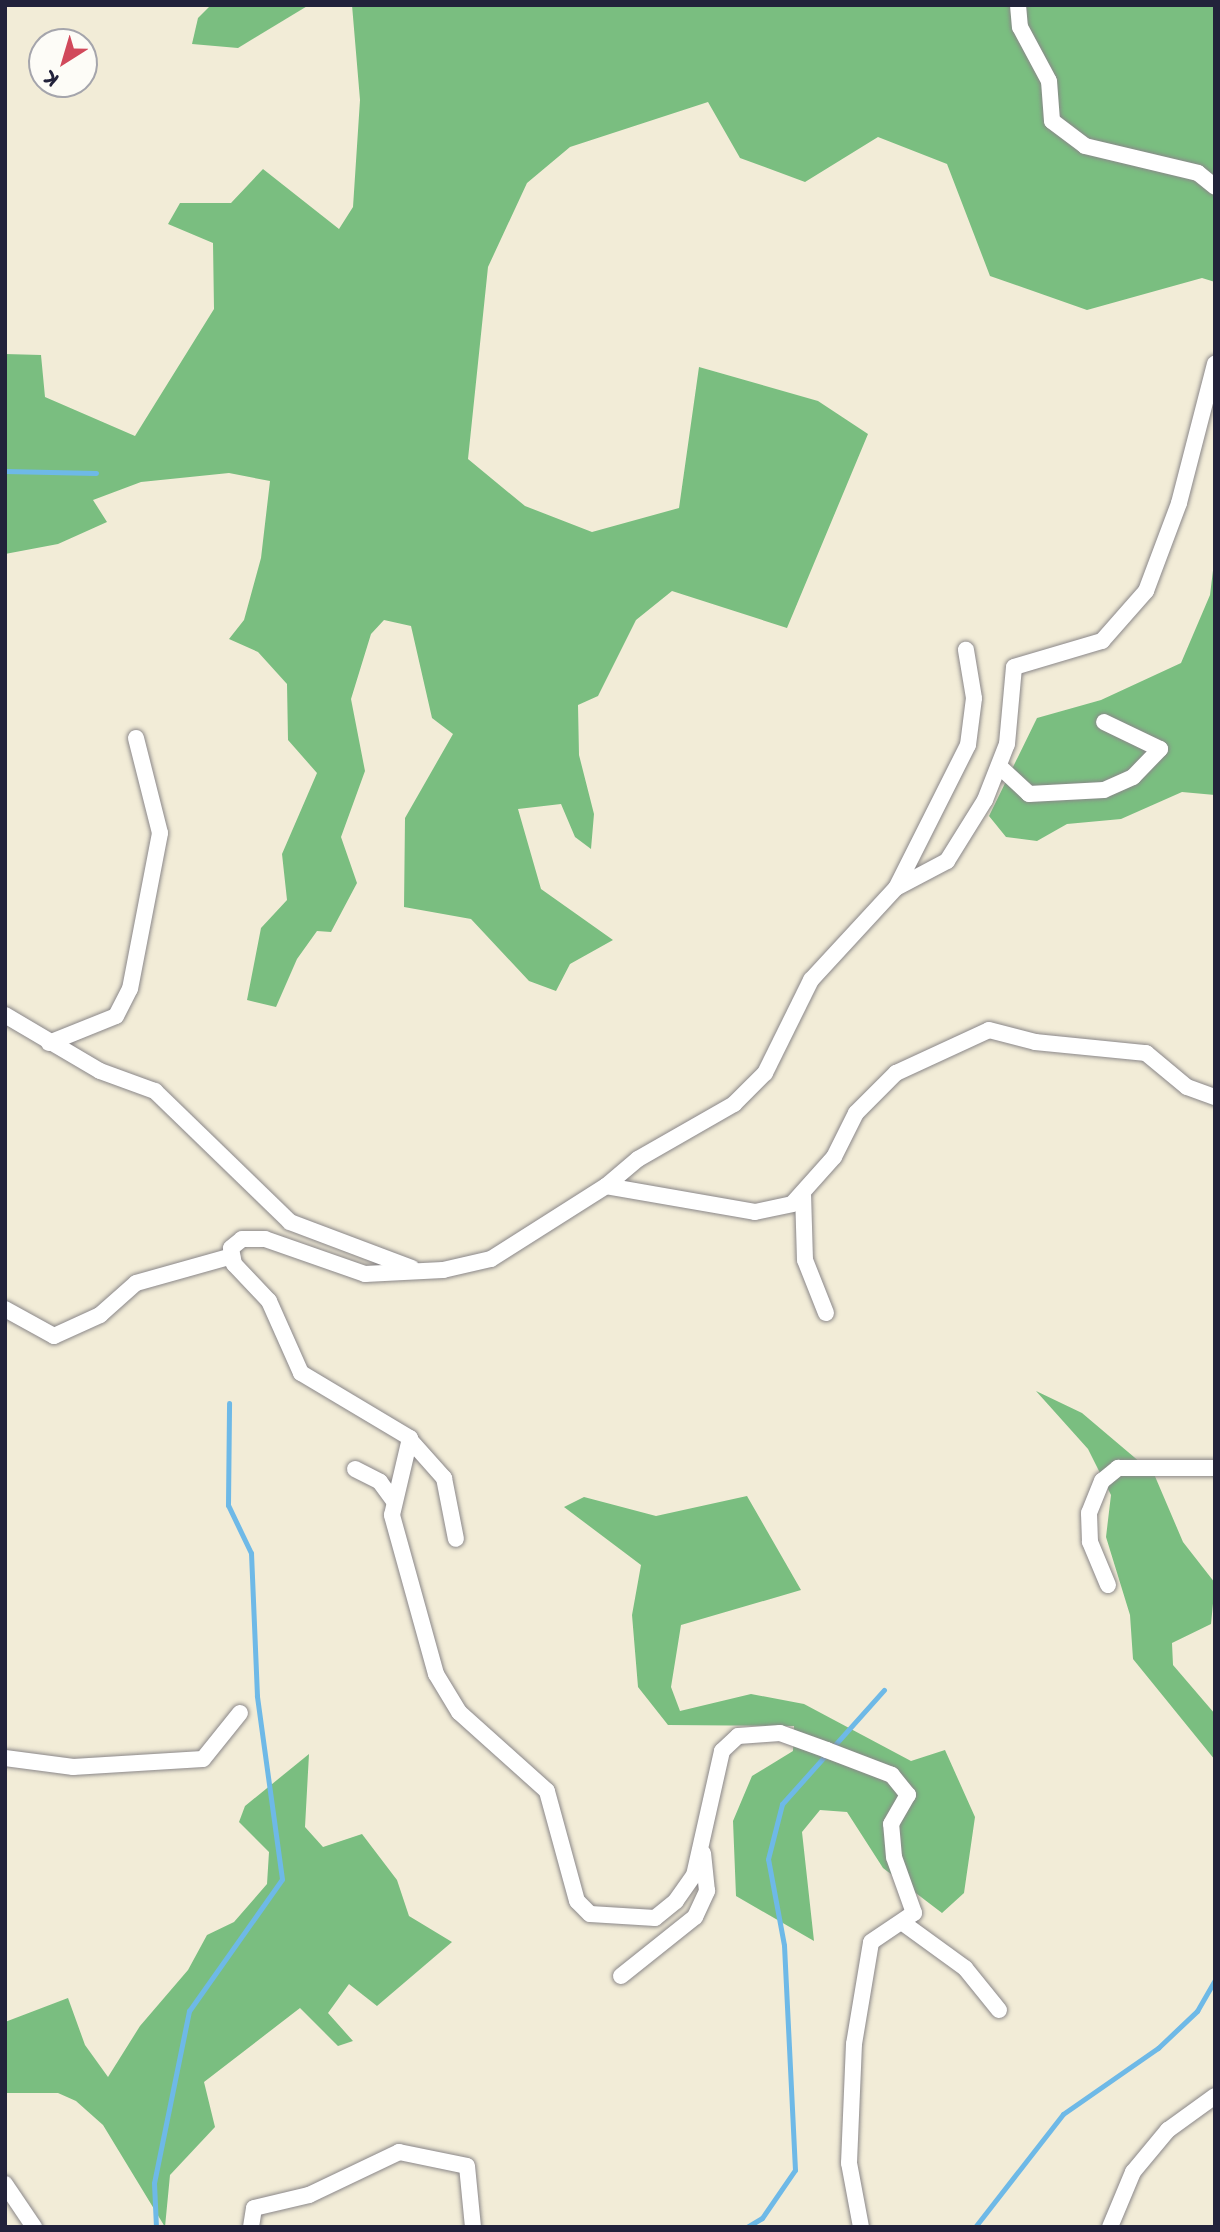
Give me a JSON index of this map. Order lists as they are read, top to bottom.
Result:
{
  "north": "bottom left"
}
